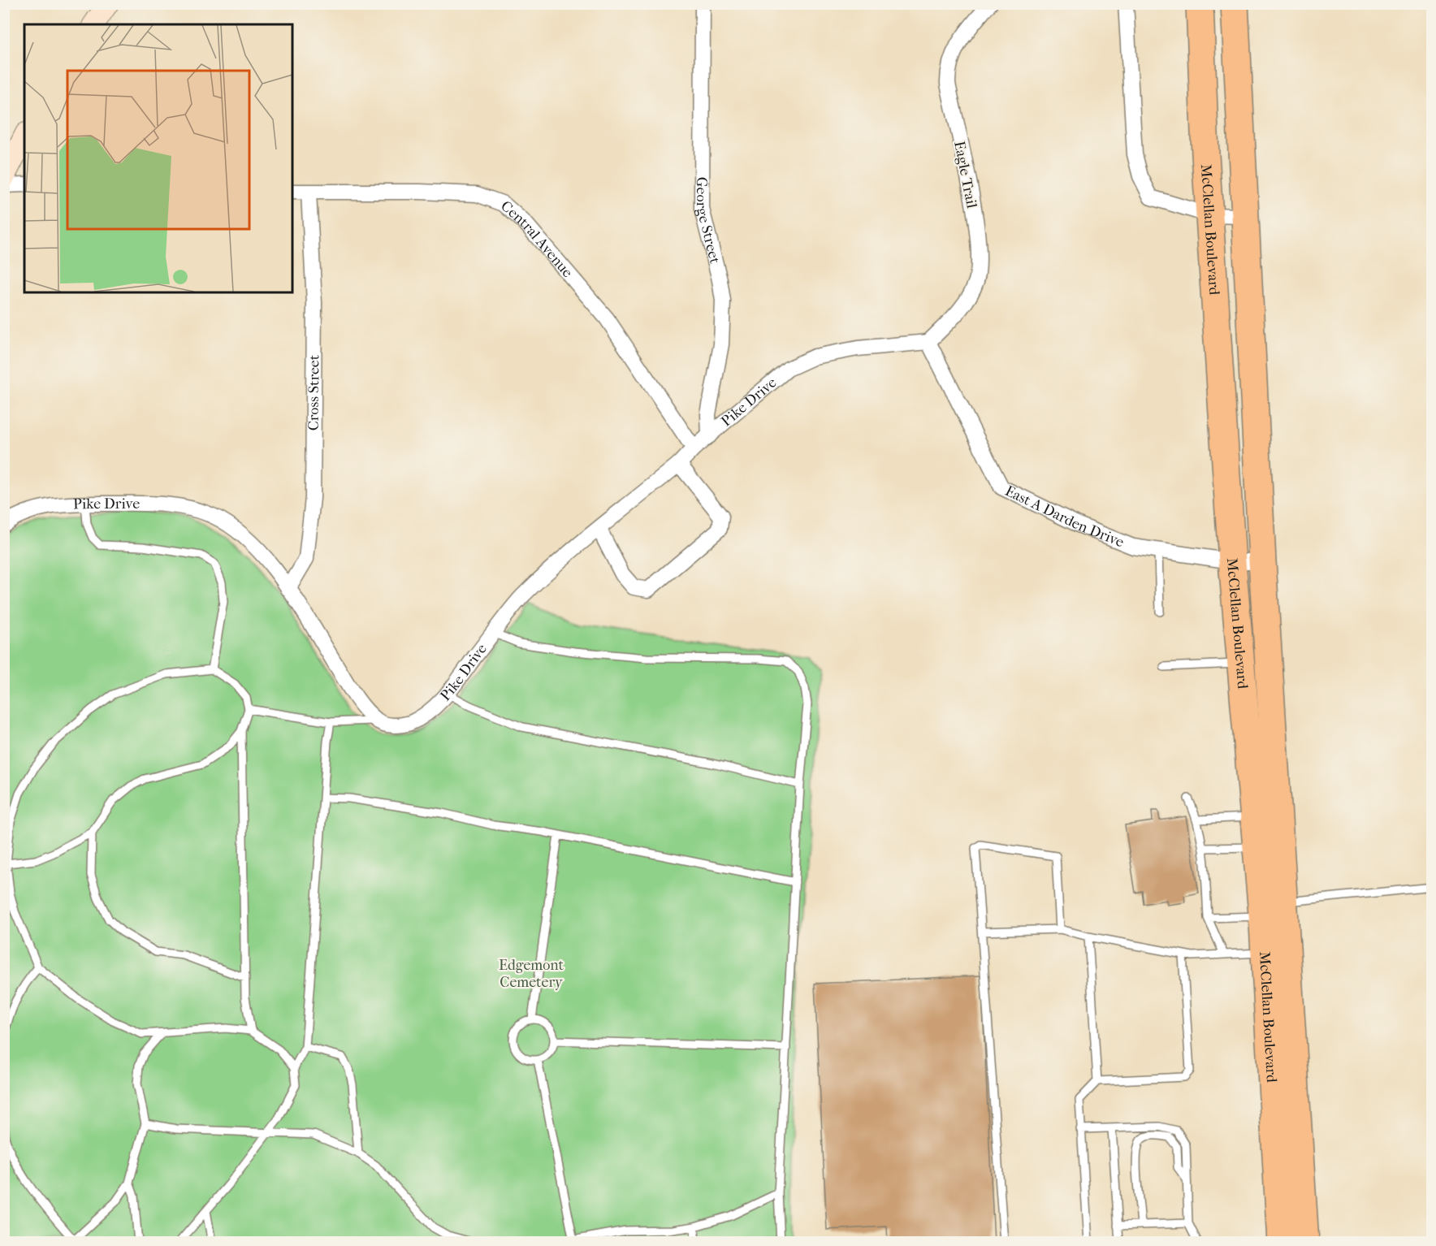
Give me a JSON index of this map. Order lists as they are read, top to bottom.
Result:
{
  "streets": {
    "highway": ["McClellan Boulevard"],
    "street": [
      "Eagle Trail",
      "George Street",
      "Central Avenue",
      "Cross Street",
      "Pike Drive",
      "East A Darden Drive"
    ]
  },
  "crossings": [
    ["Eagle Trail", "Pike Drive"],
    ["Eagle Trail", "East A Darden Drive"],
    ["George Street", "Pike Drive"],
    ["McClellan Boulevard", "East A Darden Drive"],
    ["Central Avenue", "Cross Street"],
    ["Central Avenue", "Pike Drive"],
    ["Cross Street", "Pike Drive"],
    ["Pike Drive", "East A Darden Drive"]
  ],
  "parks": ["Edgemont Cemetery"]
}
